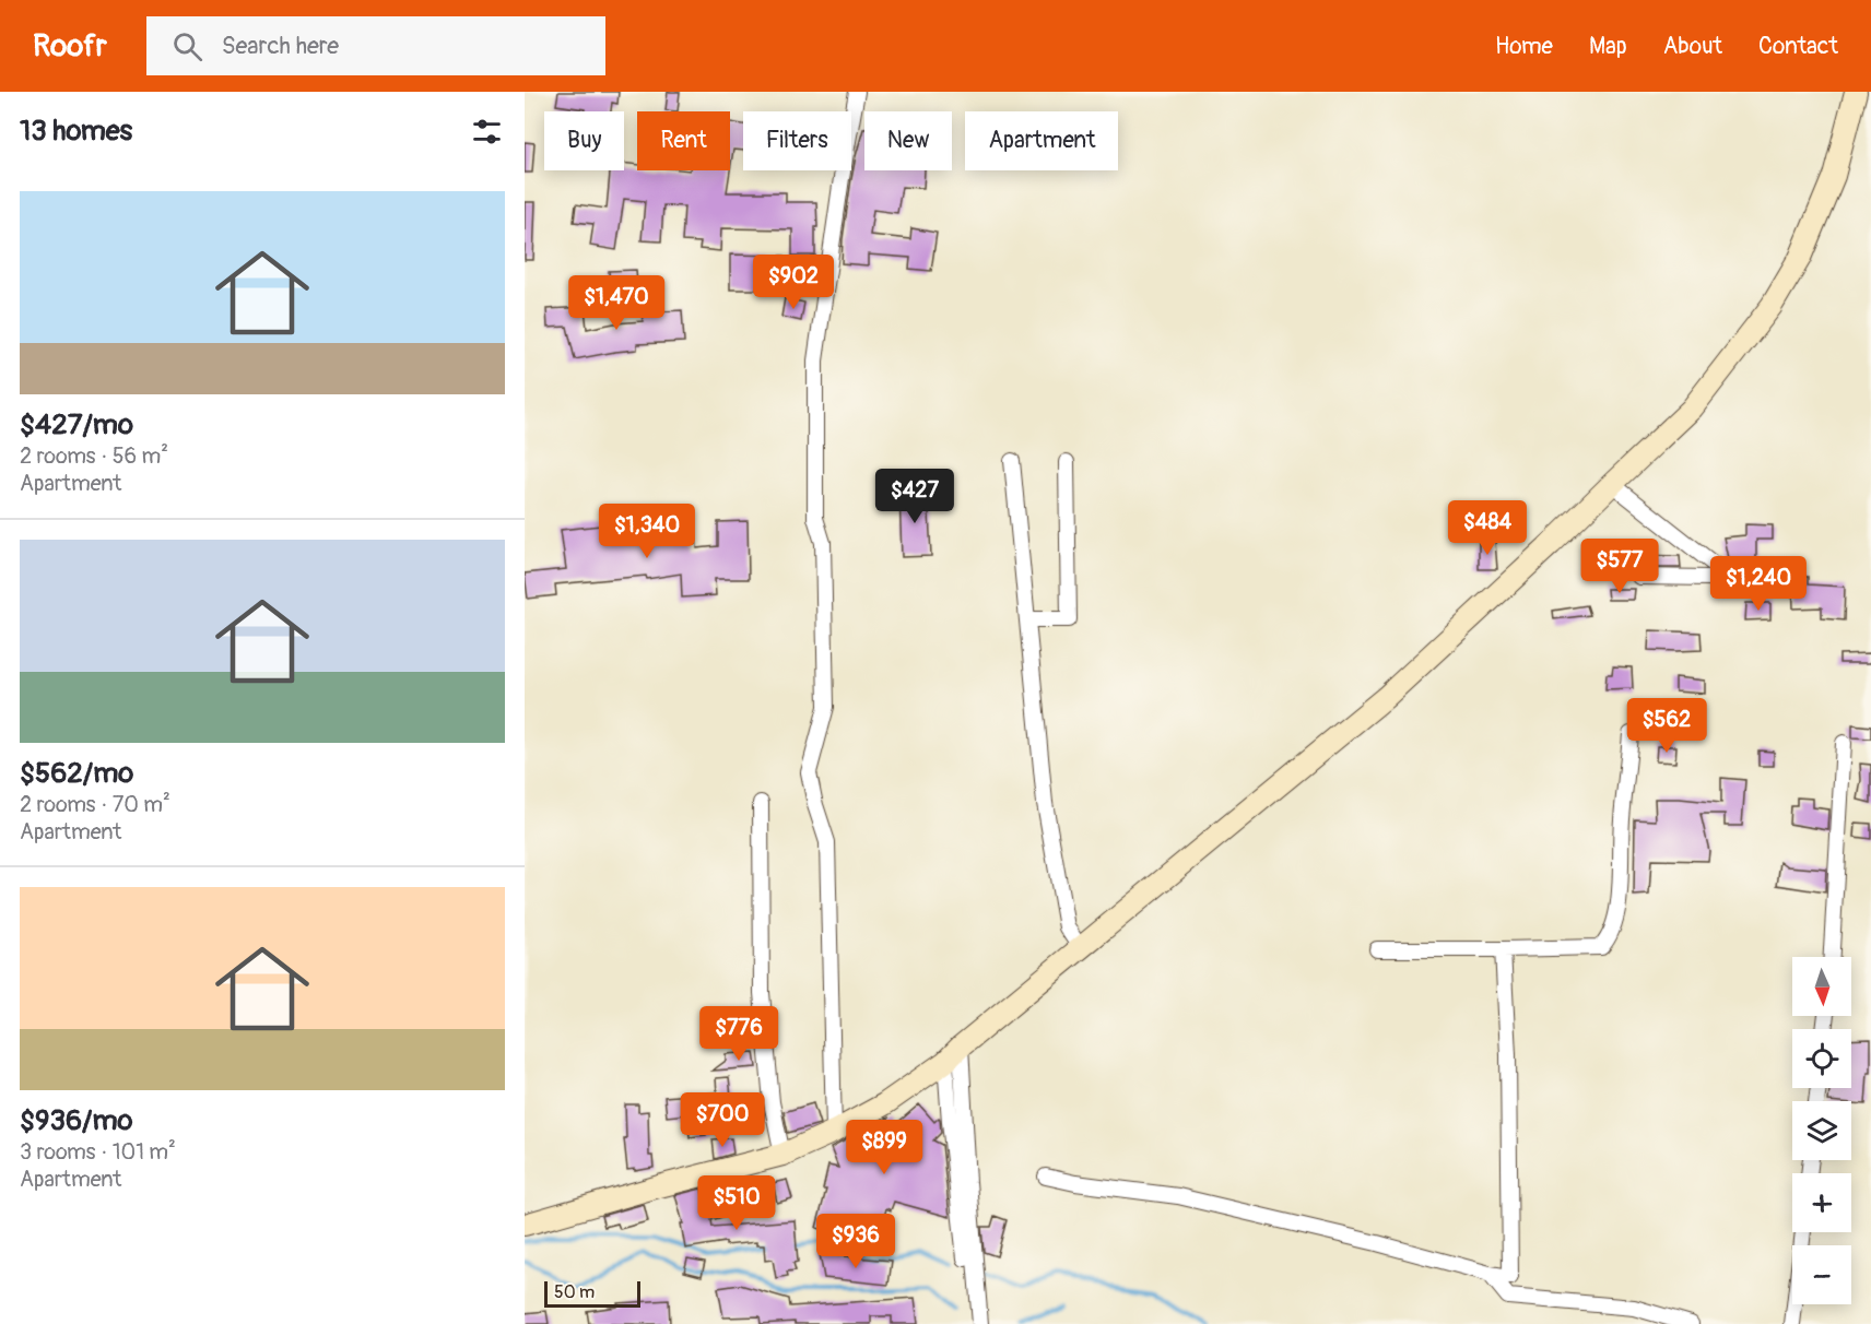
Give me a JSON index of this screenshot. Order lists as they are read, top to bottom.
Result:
{
  "scale_bar": "50 m",
  "north": "bottom",
  "page": {
    "header": "Roofr",
    "search": "Search here",
    "nav": [
      "Home",
      "Map",
      "About",
      "Contact"
    ],
    "heading": "13 homes",
    "chip": [
      "Buy",
      "Rent",
      "Filters",
      "New",
      "Apartment"
    ],
    "list": [
      {
        "name": "$427/mo",
        "note": "2 rooms · 56 m² · Apartment"
      },
      {
        "name": "$562/mo",
        "note": "2 rooms · 70 m² · Apartment"
      },
      {
        "name": "$936/mo",
        "note": "3 rooms · 101 m² · Apartment"
      }
    ],
    "price": [
      "$902",
      "$1,470",
      "$427",
      "$484",
      "$1,340",
      "$577",
      "$1,240",
      "$562",
      "$776",
      "$700",
      "$899",
      "$510",
      "$936"
    ],
    "map_buttons": ["+", "−"],
    "scale": "50 m"
  }
}
